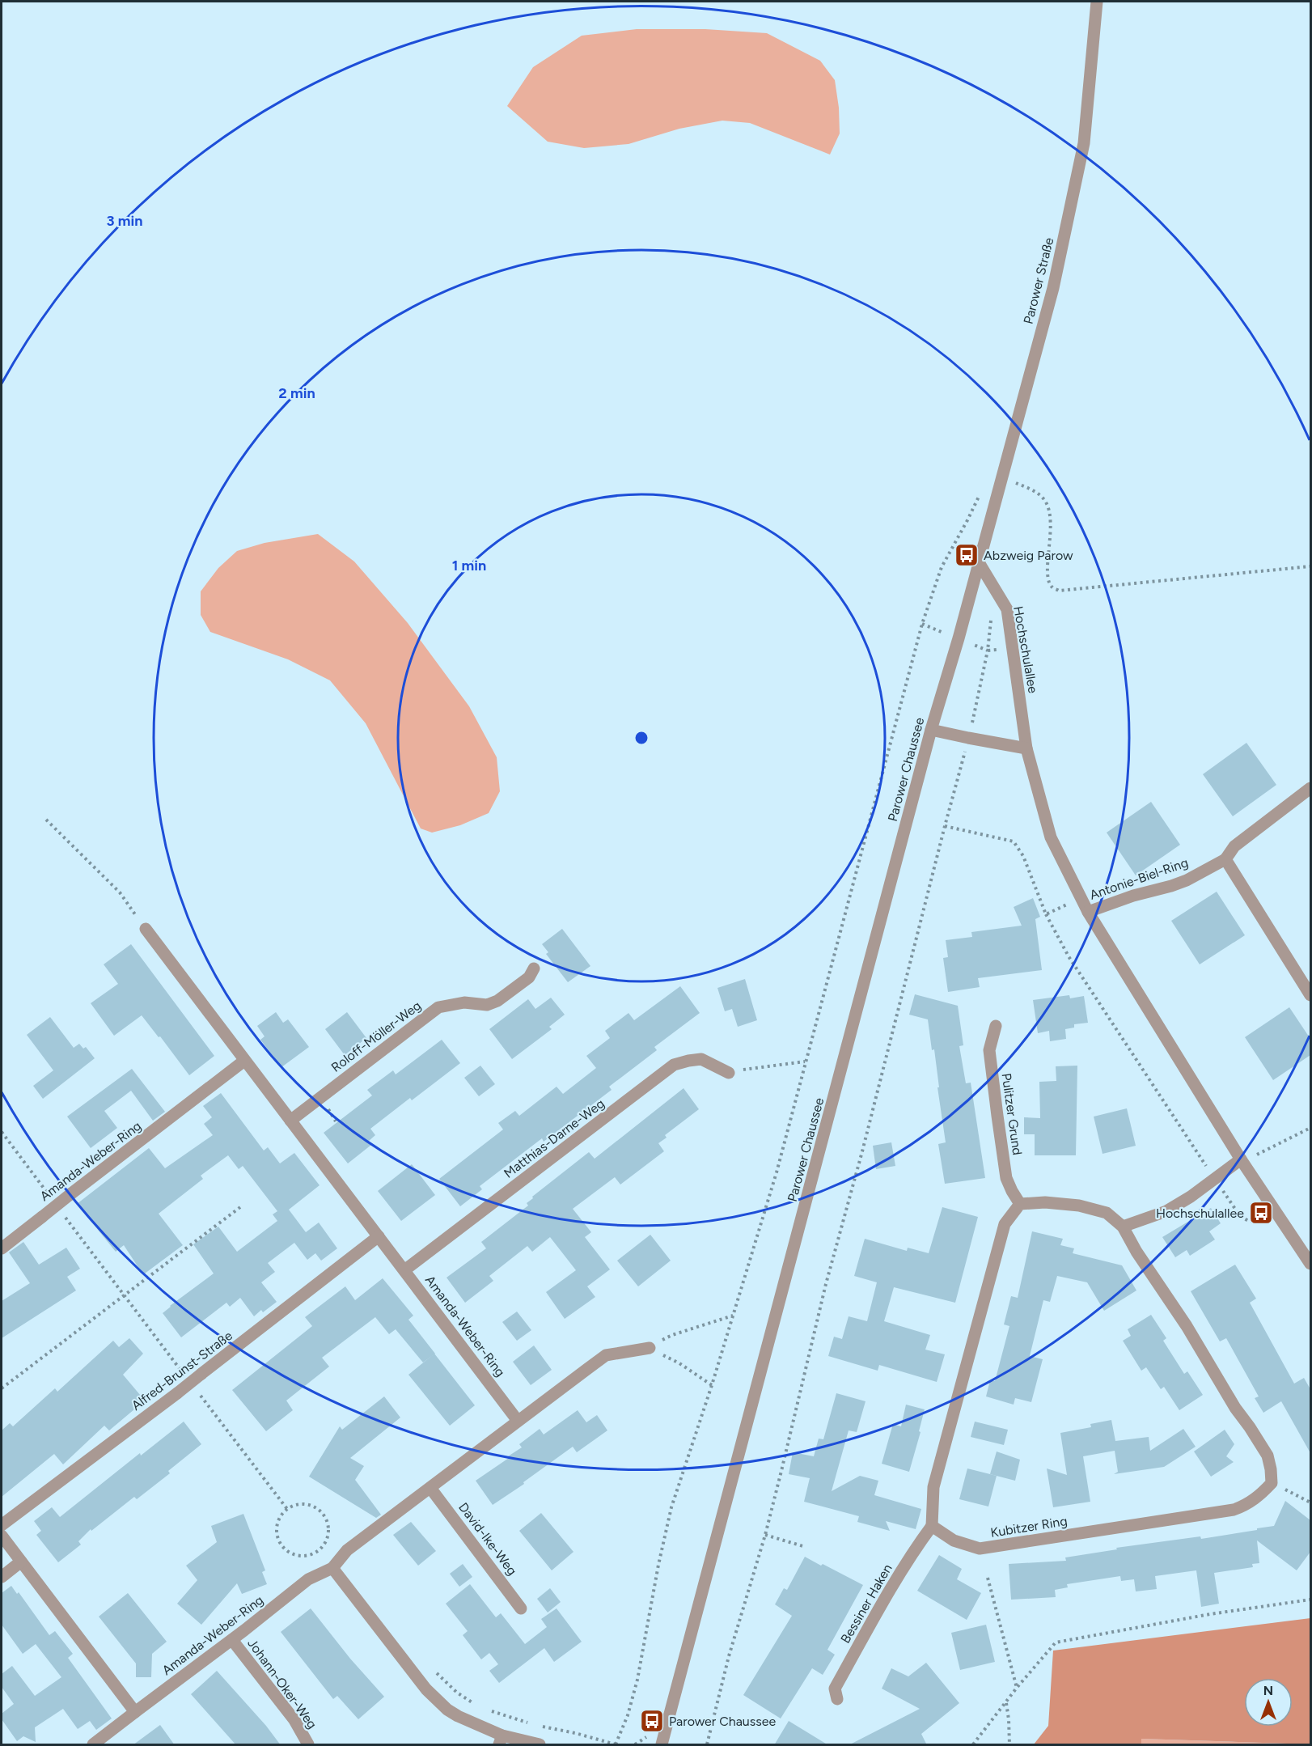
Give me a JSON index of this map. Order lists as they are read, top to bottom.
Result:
{
  "streets": {
    "street": [
      "Parower Straße",
      "Hochschulallee",
      "Parower Chaussee",
      "Antonie-Biel-Ring",
      "Roloff-Möller-Weg",
      "Pulitzer Grund",
      "Matthias-Darne-Weg",
      "Amanda-Weber-Ring",
      "Alfred-Brunst-Straße",
      "Kubitzer Ring",
      "David-Ike-Weg",
      "Bessiner Haken",
      "Johann-Oker-Weg"
    ]
  },
  "crossings": [
    ["Parower Straße", "Hochschulallee"],
    ["Parower Straße", "Parower Chaussee"],
    ["Hochschulallee", "Parower Chaussee"],
    ["Hochschulallee", "Antonie-Biel-Ring"],
    ["Roloff-Möller-Weg", "Amanda-Weber-Ring"],
    ["Matthias-Darne-Weg", "Amanda-Weber-Ring"],
    ["Amanda-Weber-Ring", "Alfred-Brunst-Straße"],
    ["Amanda-Weber-Ring", "David-Ike-Weg"],
    ["Amanda-Weber-Ring", "Johann-Oker-Weg"],
    ["Kubitzer Ring", "Bessiner Haken"]
  ],
  "places": {
    "bus stop": ["Abzweig Parow", "Hochschulallee", "Parower Chaussee"]
  },
  "north": "top",
  "rings": ["3 min", "2 min", "1 min"]
}
